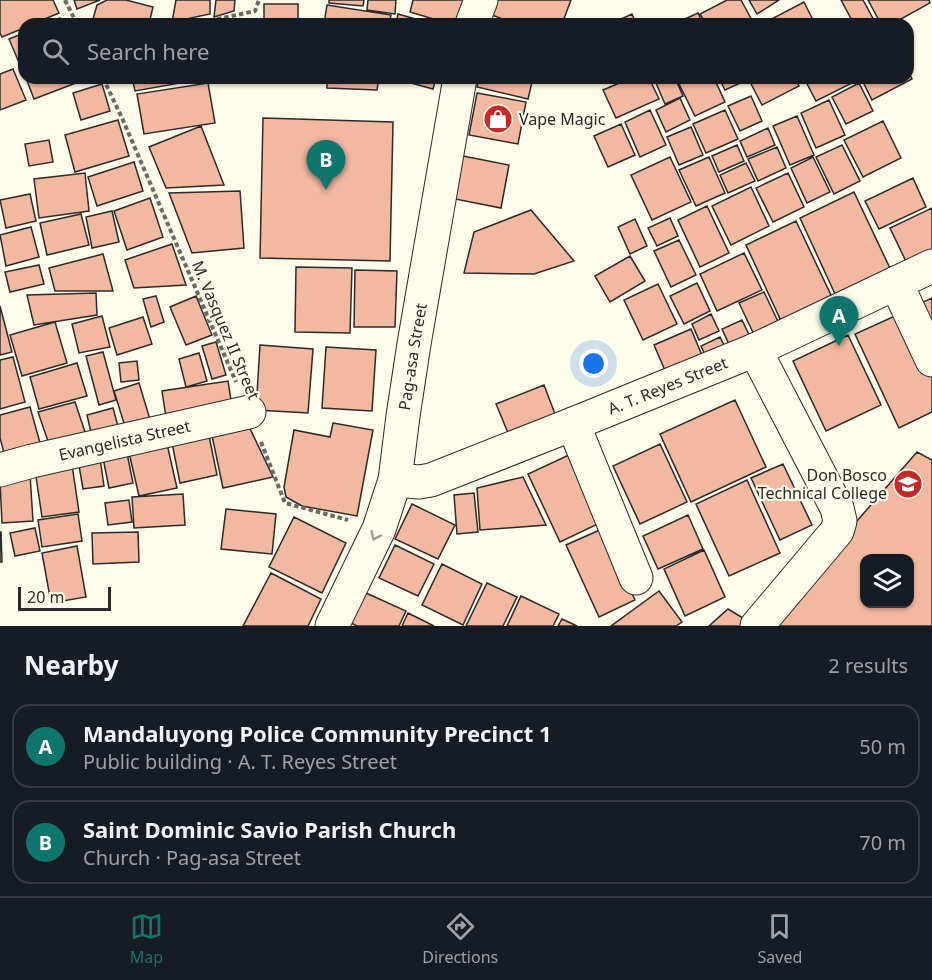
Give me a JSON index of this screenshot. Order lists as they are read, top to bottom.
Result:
{
  "streets": {
    "street": ["Pag-asa Street", "A. T. Reyes Street", "Evangelista Street"],
    "path": ["M. Vasquez II Street"]
  },
  "crossings": [
    ["M. Vasquez II Street", "Pag-asa Street"],
    ["M. Vasquez II Street", "Evangelista Street"],
    ["Pag-asa Street", "A. T. Reyes Street"]
  ],
  "places": {
    "shop": ["Vape Magic"],
    "school or university": ["Don Bosco Technical College"]
  },
  "scale_bar": "20 m",
  "page": {
    "search": "Search here",
    "pins": ["B", "A"],
    "scale": "20 m",
    "heading": ["Nearby", "2 results"],
    "list": [
      {
        "mark": "A",
        "name": "Mandaluyong Police Community Precinct 1",
        "note": "Public building · A. T. Reyes Street",
        "value": "50 m"
      },
      {
        "mark": "B",
        "name": "Saint Dominic Savio Parish Church",
        "note": "Church · Pag-asa Street",
        "value": "70 m"
      }
    ],
    "nav": ["Map", "Directions", "Saved"]
  }
}
